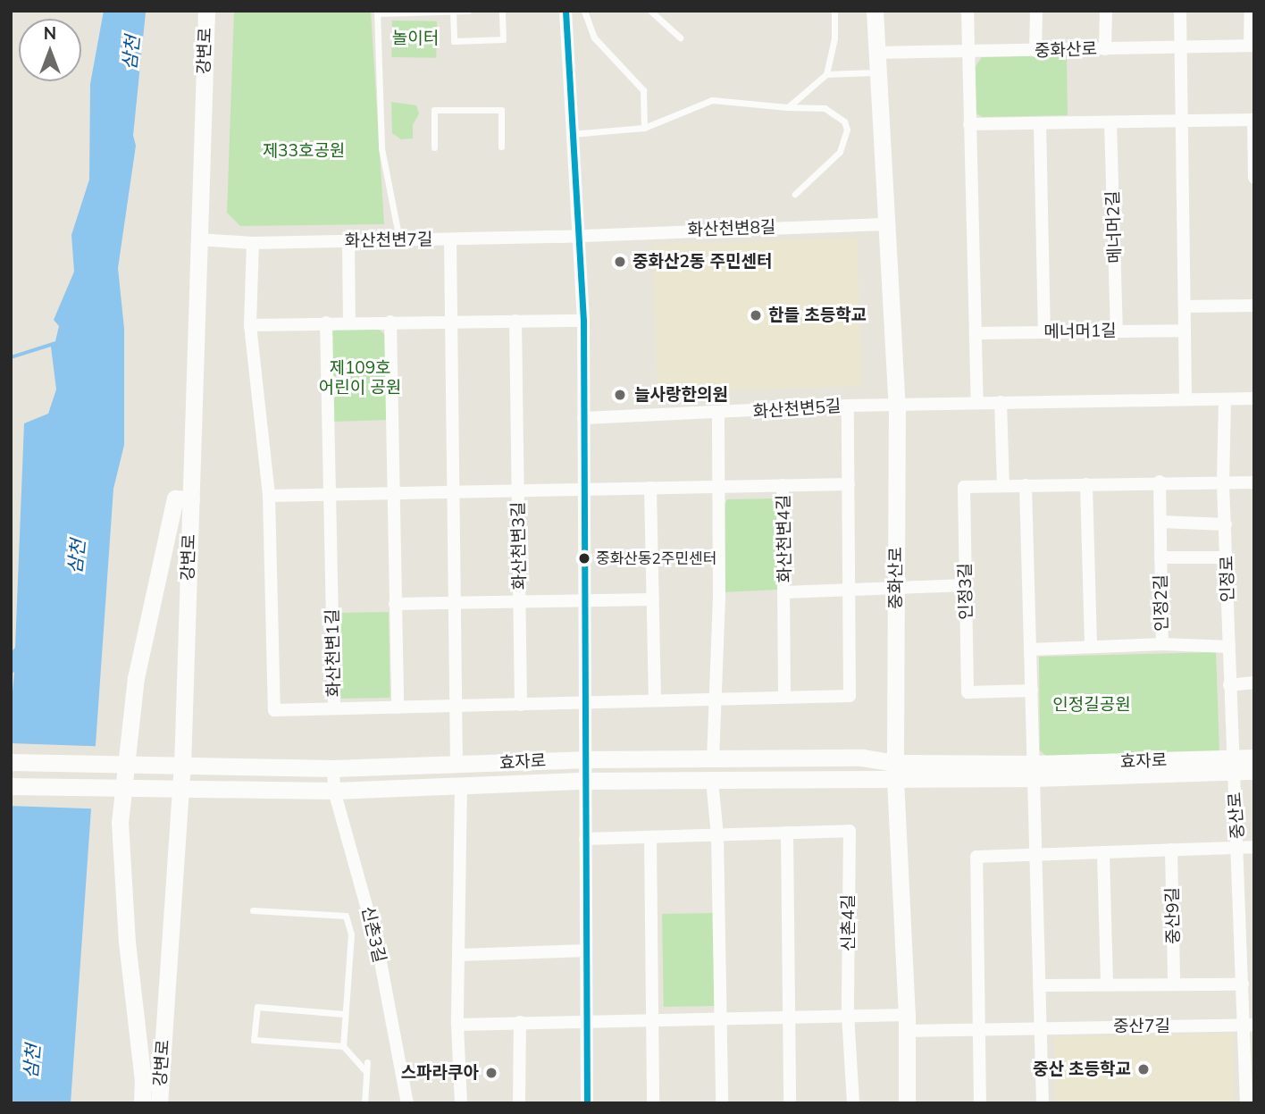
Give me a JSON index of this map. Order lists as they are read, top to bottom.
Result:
{
  "streets": {
    "street": [
      "중화산로",
      "강변로",
      "메너머2길",
      "화산천변8길",
      "화산천변7길",
      "메너머1길",
      "화산천변5길",
      "화산천변4길",
      "화산천변3길",
      "인정로",
      "인정3길",
      "인정2길",
      "화산천변1길",
      "효자로",
      "중산로",
      "중산9길",
      "신촌4길",
      "신촌3길",
      "중산7길"
    ]
  },
  "crossings": [
    ["중화산로", "화산천변8길"],
    ["중화산로", "화산천변5길"],
    ["중화산로", "효자로"],
    ["중화산로", "중산7길"],
    ["강변로", "화산천변7길"],
    ["강변로", "효자로"],
    ["메너머2길", "메너머1길"],
    ["화산천변8길", "화산천변7길"],
    ["화산천변4길", "화산천변3길"],
    ["화산천변4길", "화산천변1길"],
    ["화산천변3길", "화산천변1길"],
    ["인정로", "인정3길"],
    ["인정로", "인정2길"],
    ["인정로", "효자로"],
    ["인정로", "중산로"],
    ["효자로", "중산로"],
    ["효자로", "신촌3길"],
    ["중산로", "중산7길"]
  ],
  "water": ["삼천"],
  "parks": [
    "놀이터",
    "제33호공원",
    "제109호 어린이 공원",
    "인정길공원"
  ],
  "places": [
    "중화산2동 주민센터",
    "한들 초등학교",
    "늘사랑한의원",
    "중화산동2주민센터",
    "중산 초등학교",
    "스파라쿠아"
  ],
  "north": "top"
}
